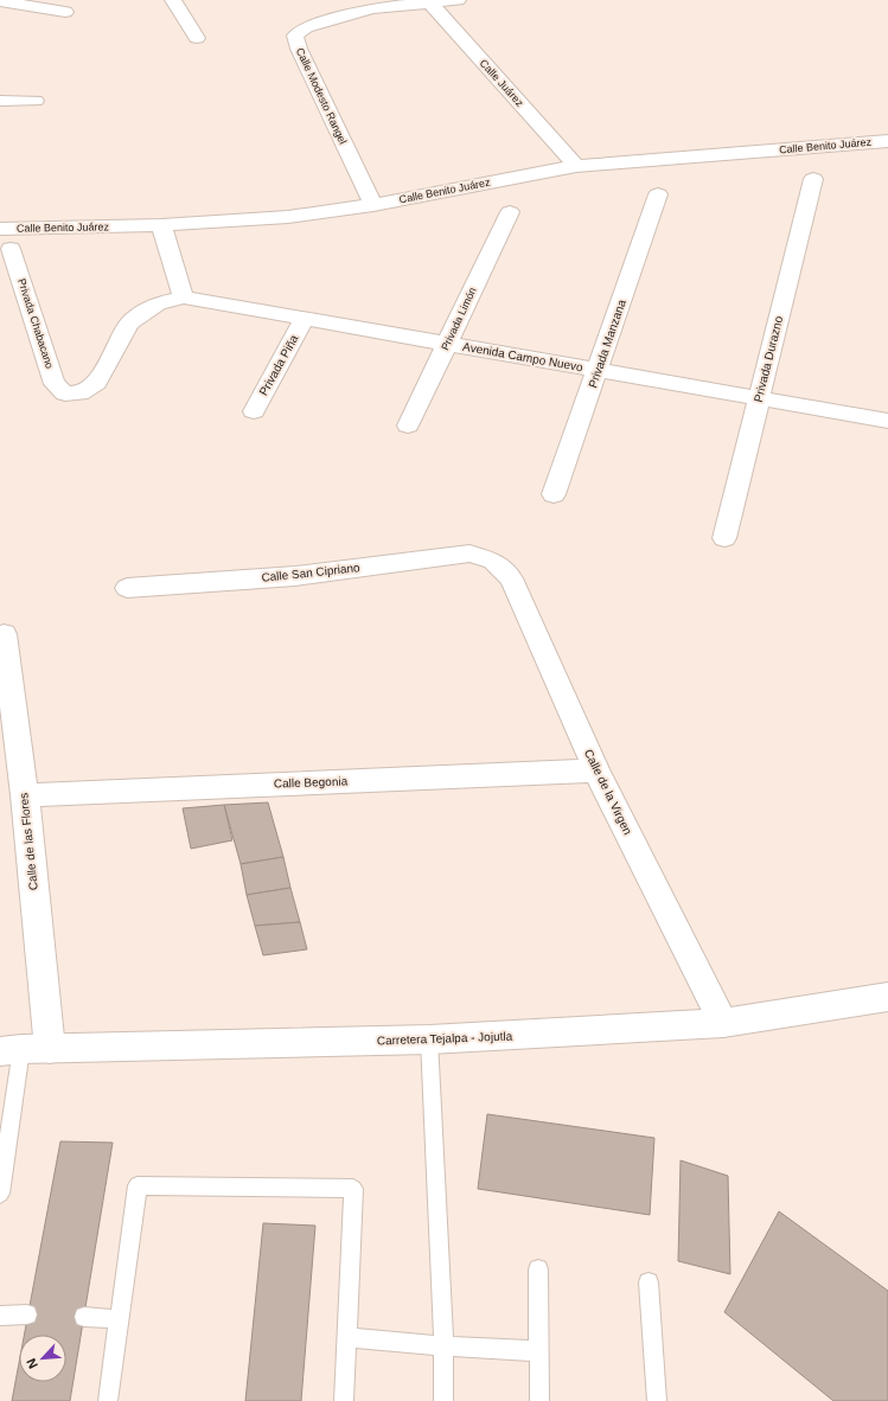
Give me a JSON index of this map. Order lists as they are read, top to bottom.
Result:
{
  "streets": {
    "street": [
      "Calle Juárez",
      "Calle Modesto Rangel",
      "Calle Benito Juárez",
      "Privada Limón",
      "Privada Chabacano",
      "Privada Manzana",
      "Avenida Campo Nuevo",
      "Privada Durazno",
      "Privada Piña",
      "Calle San Cipriano",
      "Calle Begonia",
      "Calle de la Virgen",
      "Calle de las Flores",
      "Carretera Tejalpa - Jojutla"
    ]
  },
  "crossings": [
    ["Calle Juárez", "Calle Modesto Rangel"],
    ["Calle Juárez", "Calle Benito Juárez"],
    ["Calle Modesto Rangel", "Calle Benito Juárez"],
    ["Privada Limón", "Avenida Campo Nuevo"],
    ["Privada Chabacano", "Avenida Campo Nuevo"],
    ["Privada Manzana", "Avenida Campo Nuevo"],
    ["Avenida Campo Nuevo", "Privada Durazno"],
    ["Avenida Campo Nuevo", "Privada Piña"],
    ["Calle San Cipriano", "Calle de la Virgen"],
    ["Calle Begonia", "Calle de la Virgen"],
    ["Calle Begonia", "Calle de las Flores"],
    ["Calle de la Virgen", "Carretera Tejalpa - Jojutla"],
    ["Calle de las Flores", "Carretera Tejalpa - Jojutla"]
  ],
  "north": "bottom left"
}
